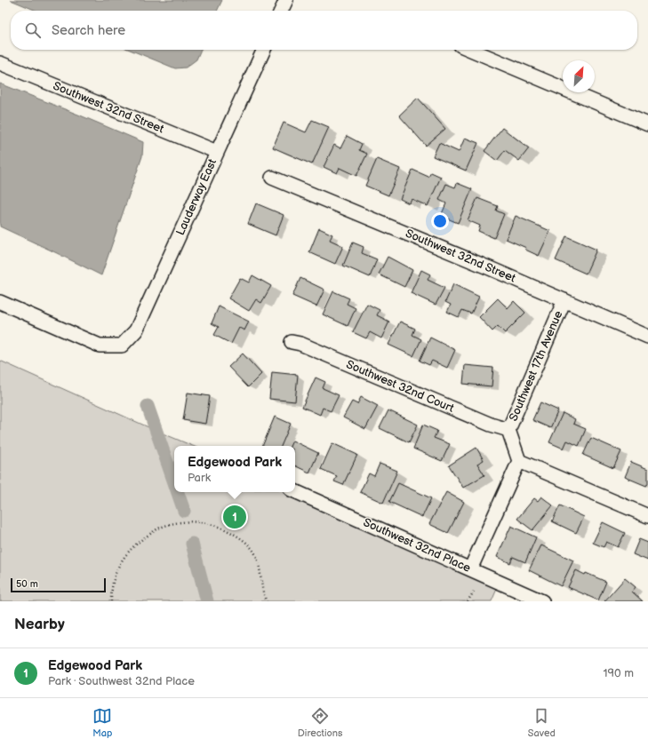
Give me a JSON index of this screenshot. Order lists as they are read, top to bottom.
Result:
{
  "streets": {
    "street": [
      "Southwest 32nd Street",
      "Lauderway East",
      "Southwest 17th Avenue",
      "Southwest 32nd Court",
      "Southwest 32nd Place"
    ]
  },
  "crossings": [
    ["Southwest 32nd Street", "Lauderway East"],
    ["Southwest 32nd Street", "Southwest 17th Avenue"],
    ["Southwest 17th Avenue", "Southwest 32nd Court"]
  ],
  "scale_bar": "50 m",
  "north": "top right",
  "page": {
    "search": "Search here",
    "popup": ["Edgewood Park", "Park"],
    "pins": "1",
    "scale": "50 m",
    "heading": "Nearby",
    "list": [
      {
        "mark": "1",
        "name": "Edgewood Park",
        "note": "Park · Southwest 32nd Place",
        "value": "190 m"
      }
    ],
    "nav": ["Map", "Directions", "Saved"]
  }
}
